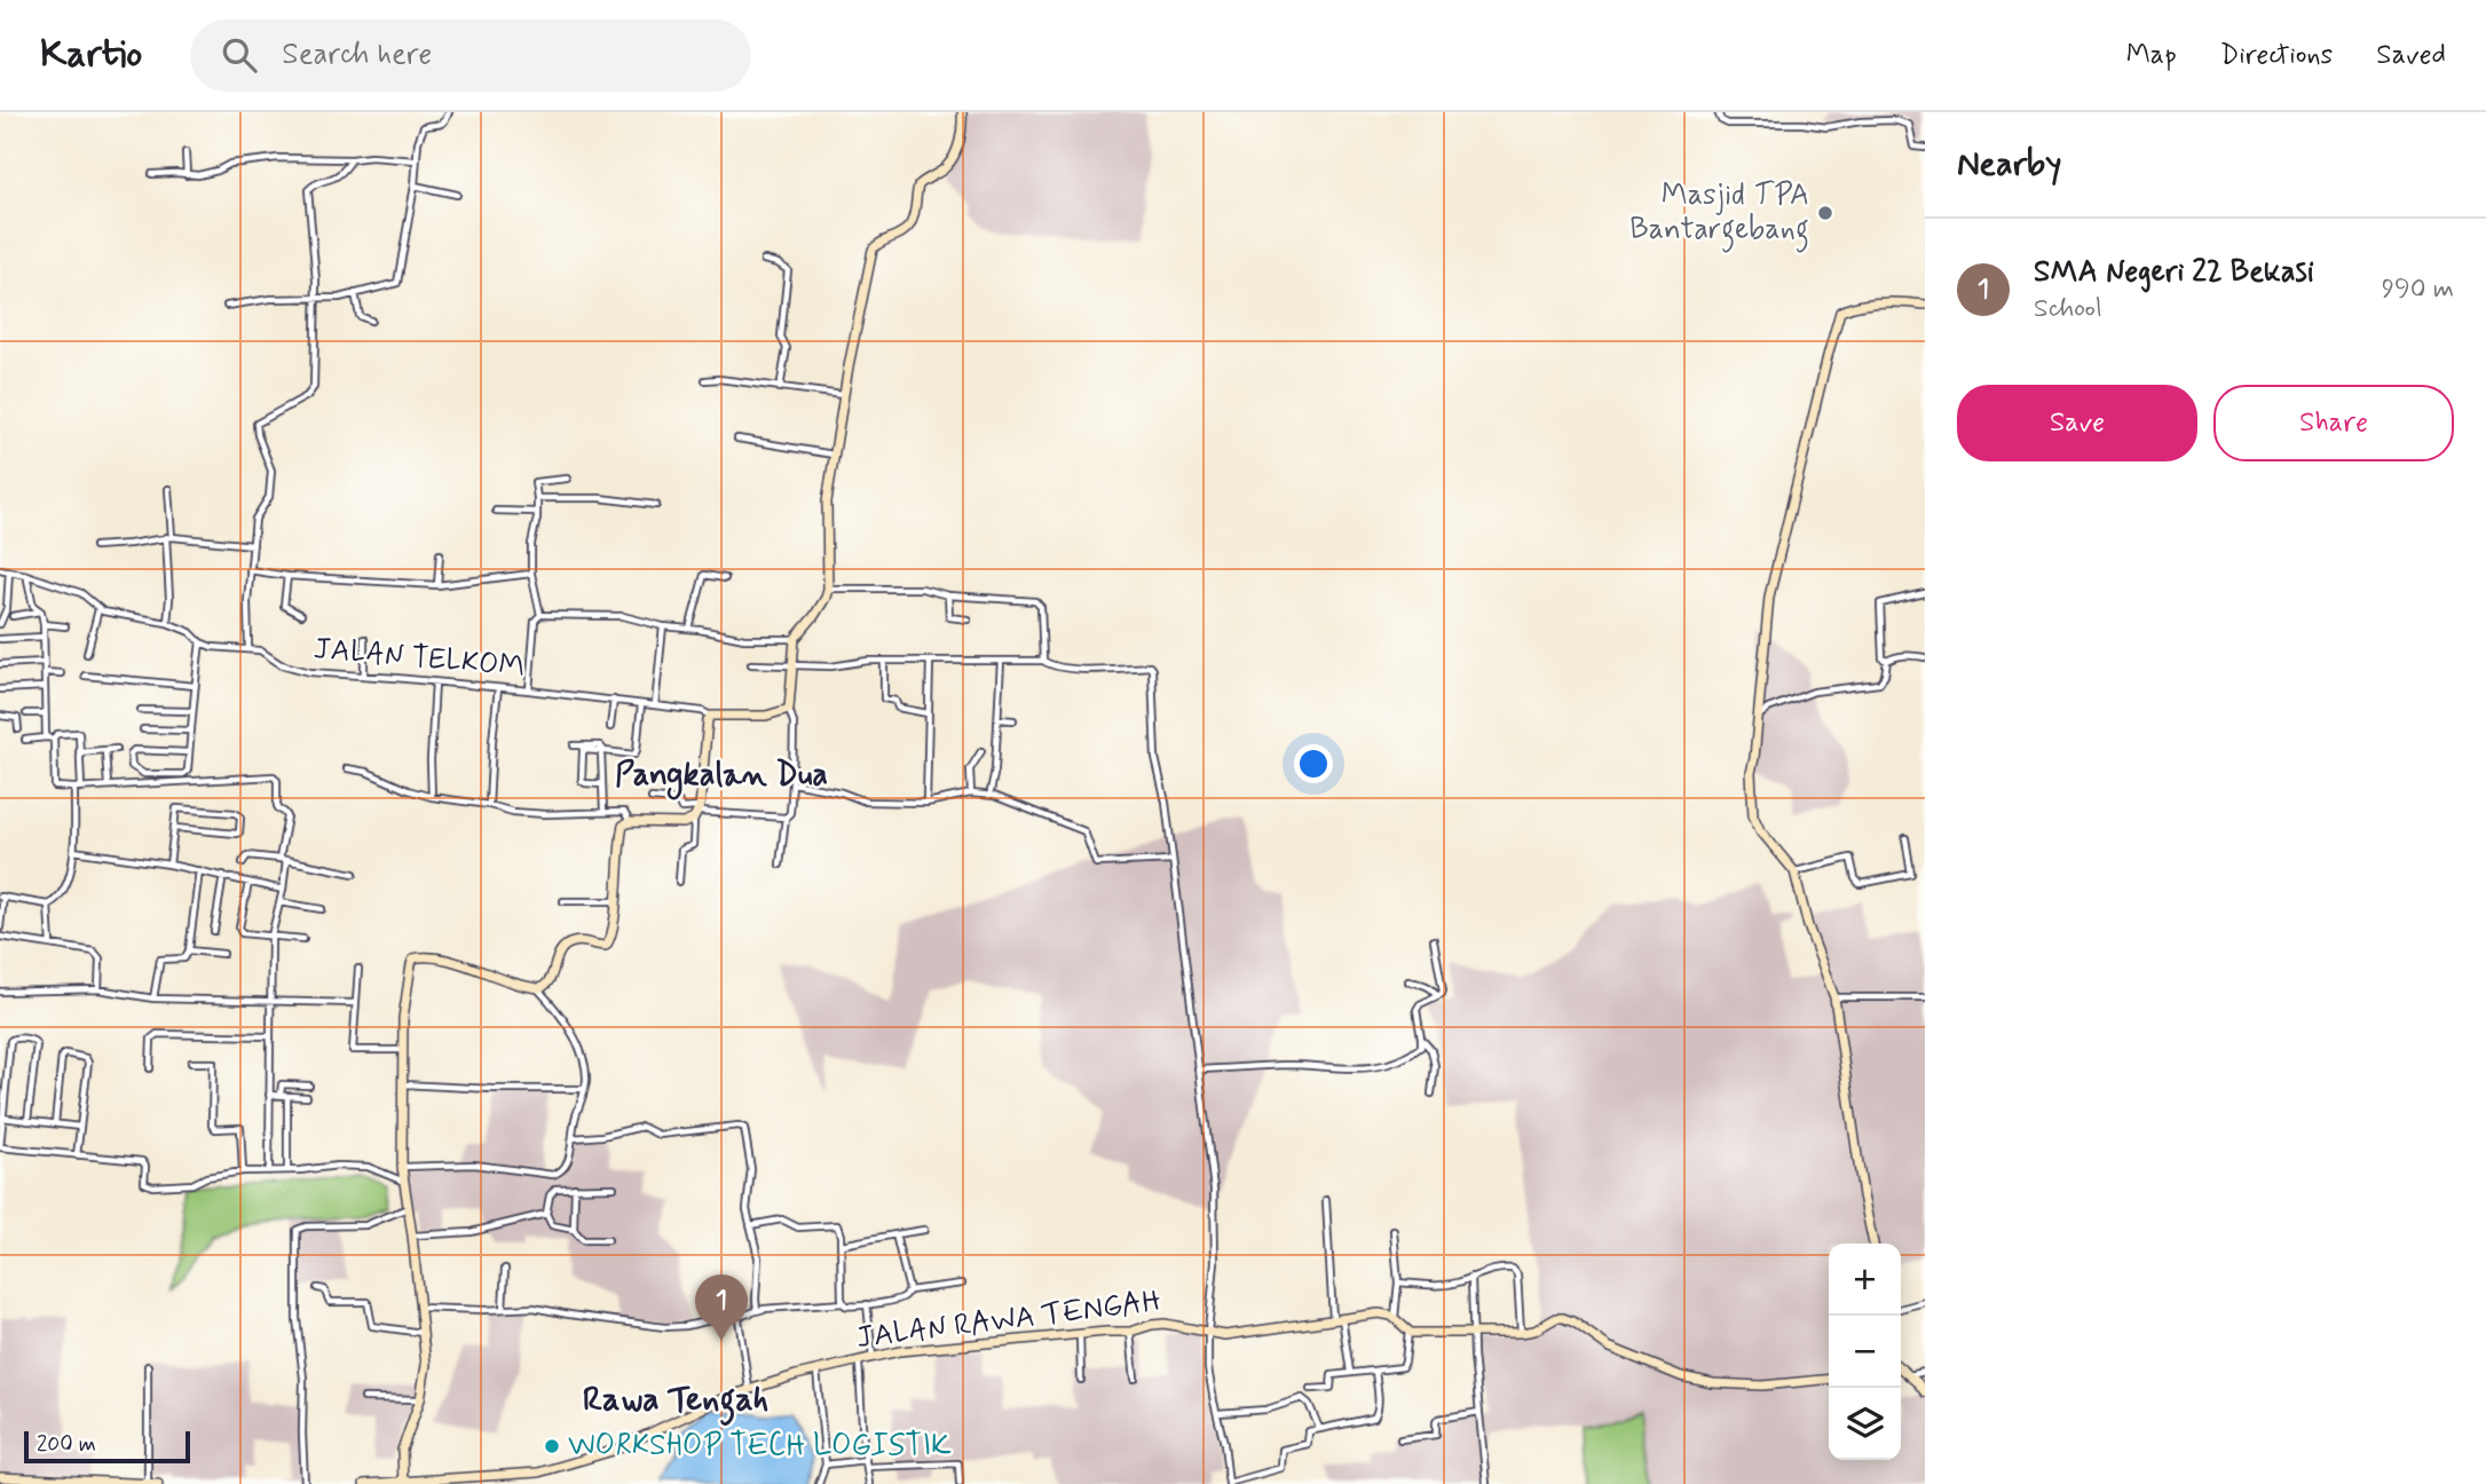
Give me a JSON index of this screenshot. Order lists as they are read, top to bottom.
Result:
{
  "streets": {
    "street": ["JALAN TELKOM", "JALAN RAWA TENGAH"]
  },
  "districts": ["Pangkalan Dua", "Rawa Tengah"],
  "places": ["Masjid TPA Bantargebang", "WORKSHOP TECH LOGISTIK"],
  "scale_bar": "200 m",
  "page": {
    "header": "Kartio",
    "search": "Search here",
    "nav": ["Map", "Directions", "Saved"],
    "heading": "Nearby",
    "list": [
      {
        "mark": "1",
        "name": "SMA Negeri 22 Bekasi",
        "note": "School",
        "value": "990 m"
      }
    ],
    "buttons": ["Save", "Share"],
    "map_buttons": ["+", "−"],
    "pins": "1",
    "scale": "200 m"
  }
}
